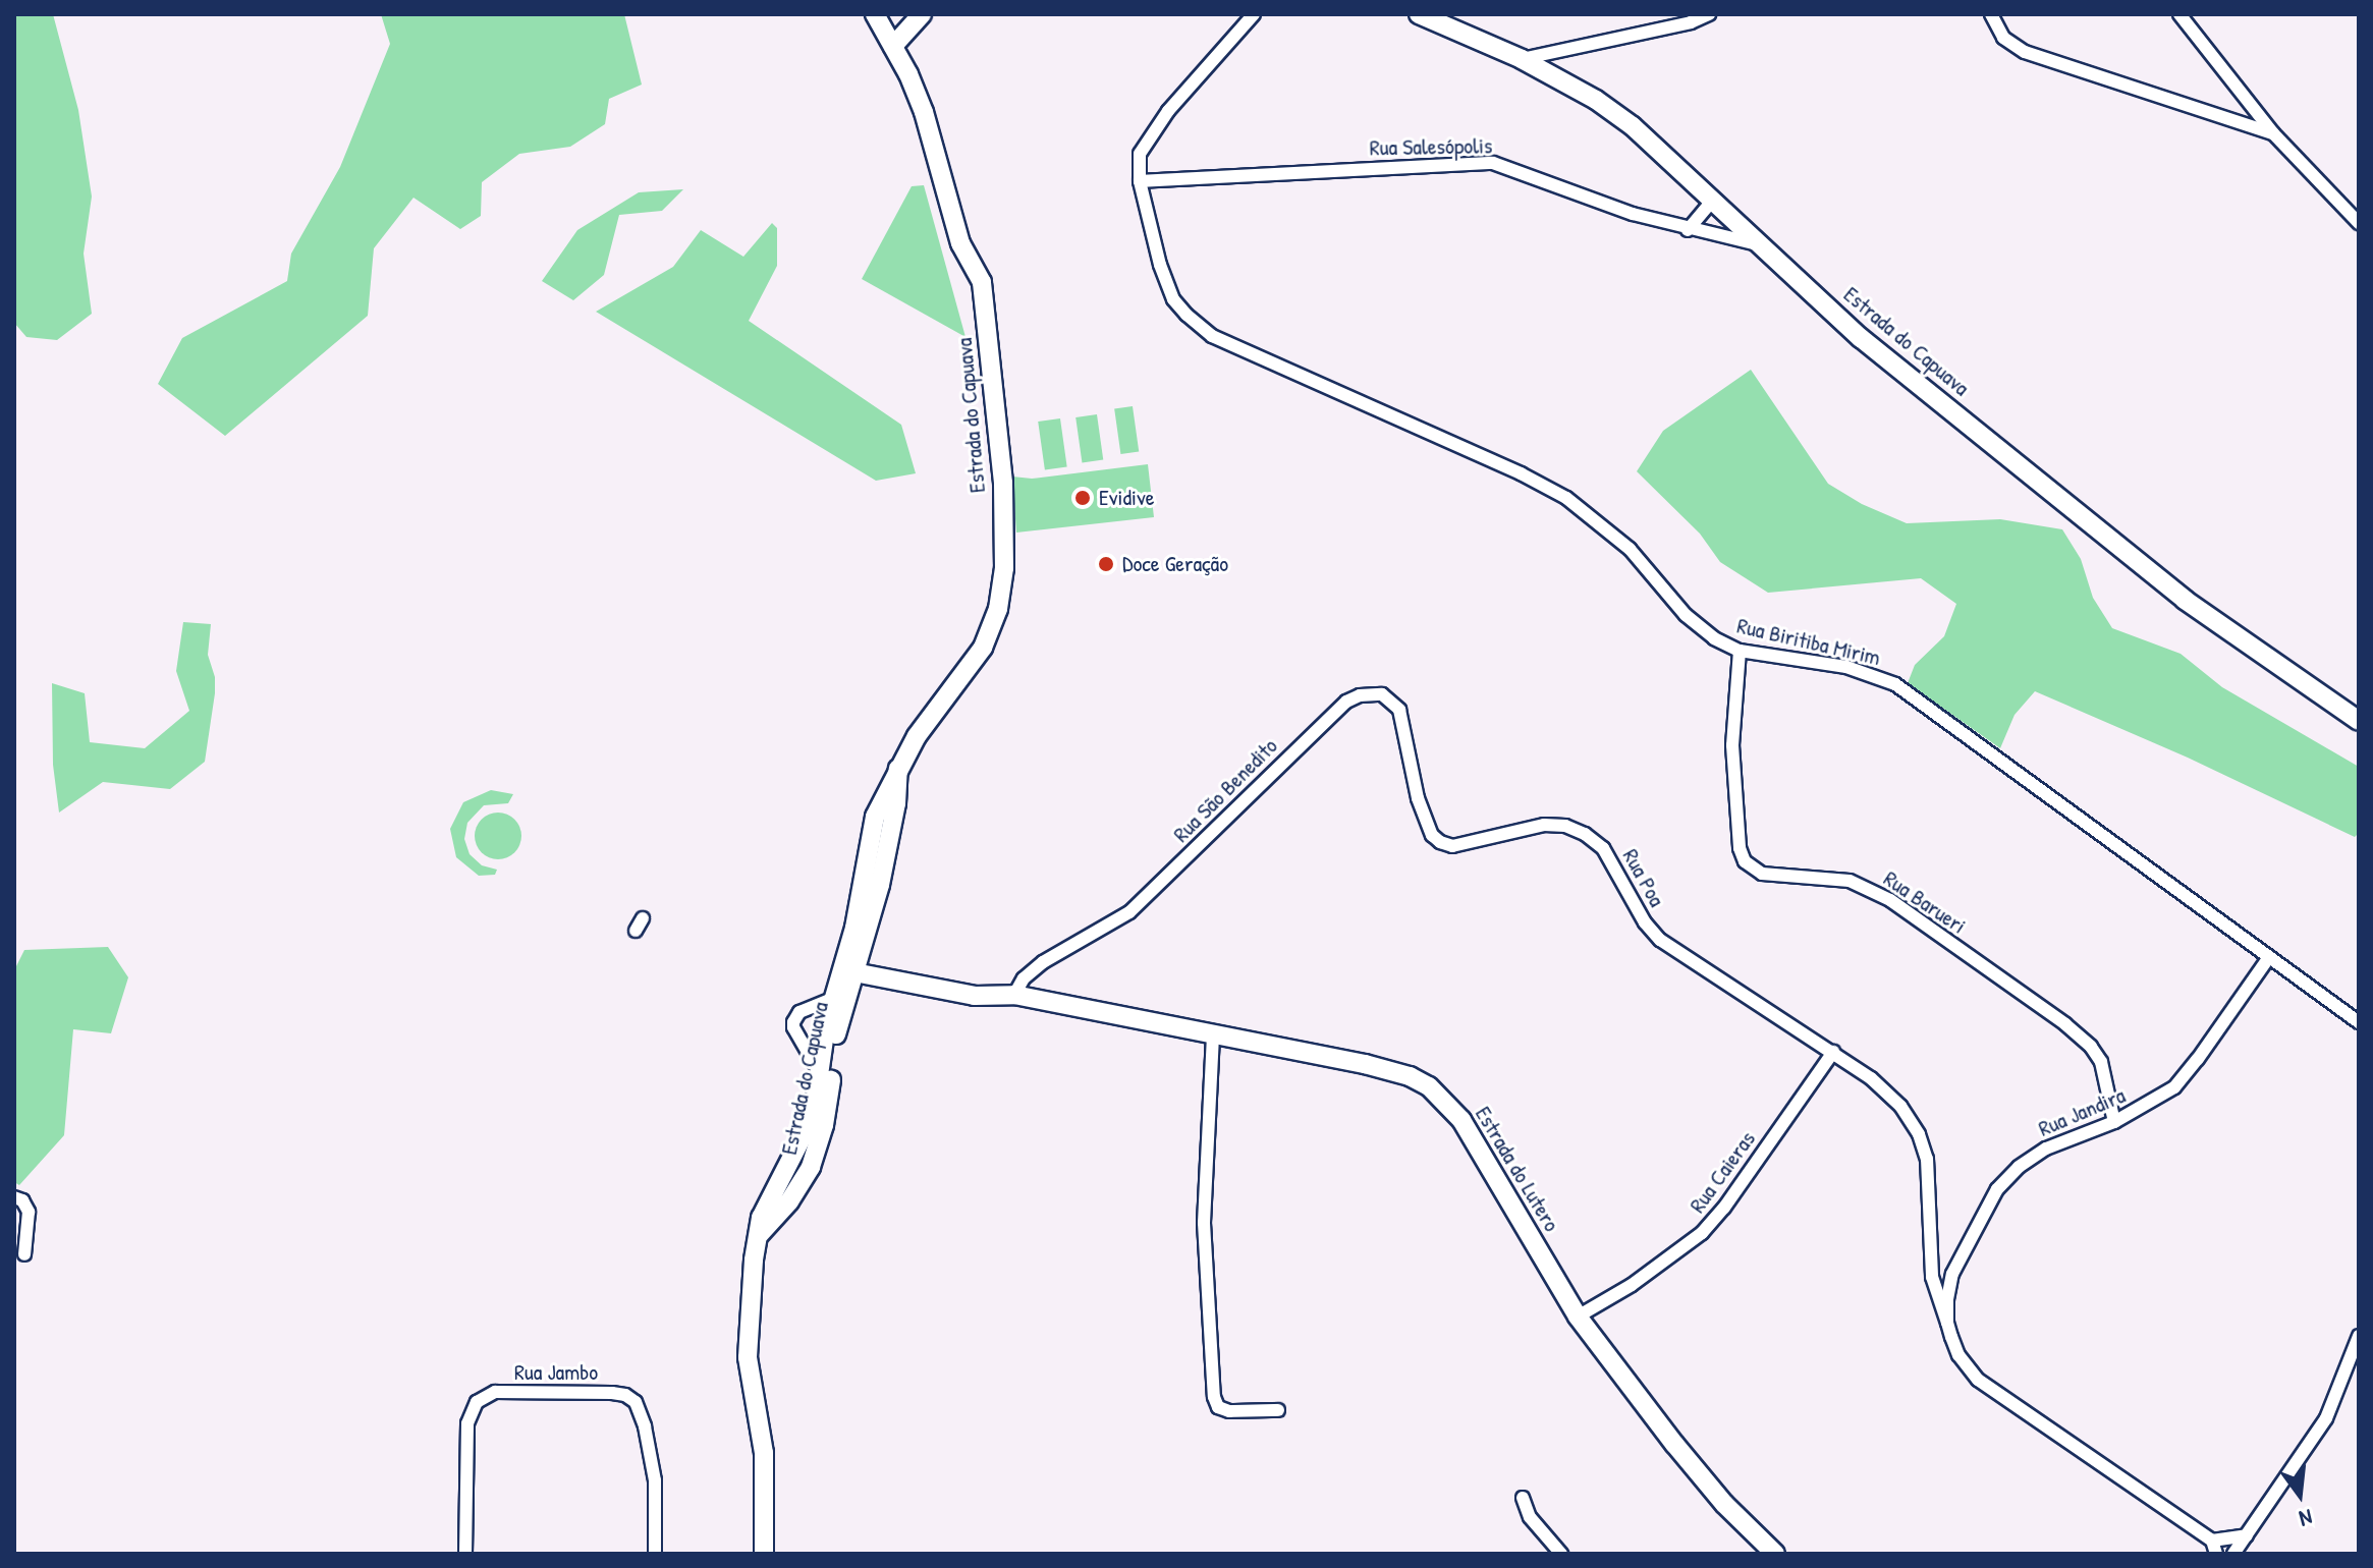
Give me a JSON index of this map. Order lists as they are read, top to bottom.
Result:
{
  "streets": {
    "street": [
      "Rua Salesópolis",
      "Estrada do Capuava",
      "Rua Biritiba Mirim",
      "Rua São Benedito",
      "Rua Poa",
      "Rua Barueri",
      "Rua Jandira",
      "Estrada do Lutero",
      "Rua Caieras",
      "Rua Jambo"
    ]
  },
  "crossings": [
    ["Rua Salesópolis", "Estrada do Capuava"],
    ["Rua Salesópolis", "Rua Biritiba Mirim"],
    ["Estrada do Capuava", "Estrada do Lutero"],
    ["Rua Biritiba Mirim", "Rua Barueri"],
    ["Rua Biritiba Mirim", "Rua Jandira"],
    ["Rua São Benedito", "Rua Poa"],
    ["Rua São Benedito", "Estrada do Lutero"],
    ["Rua Poa", "Rua Jandira"],
    ["Rua Poa", "Rua Caieras"],
    ["Rua Barueri", "Rua Jandira"],
    ["Rua Jandira", "Rua Caieras"],
    ["Estrada do Lutero", "Rua Caieras"]
  ],
  "places": ["Evidive", "Doce Geração"],
  "north": "bottom"
}
